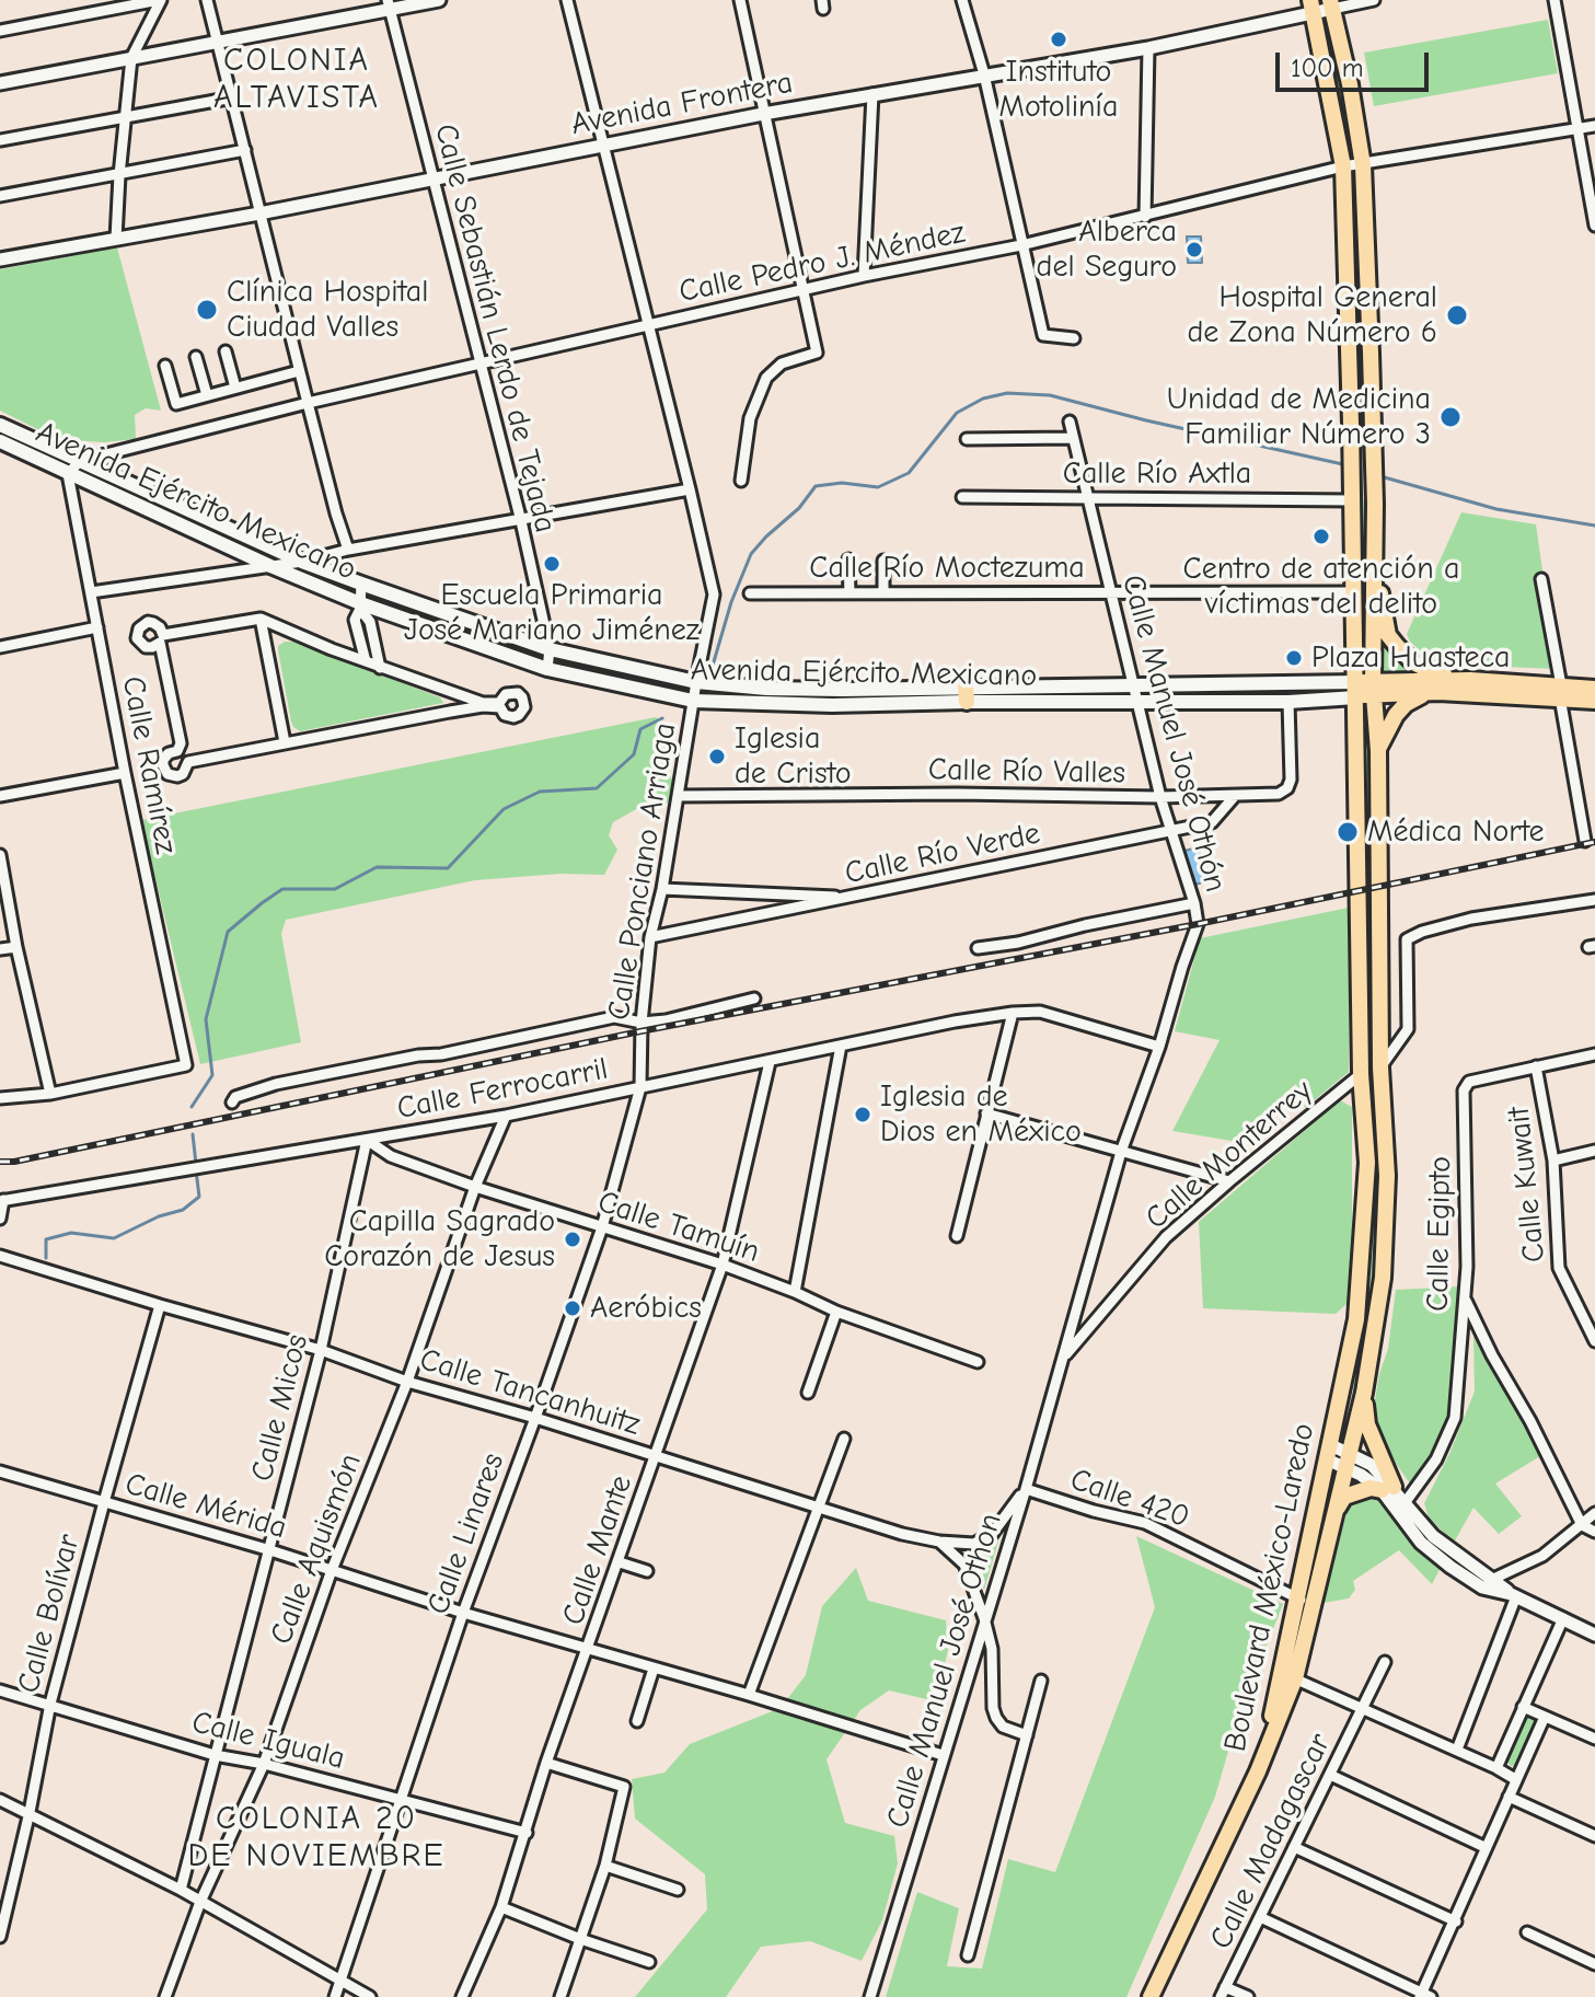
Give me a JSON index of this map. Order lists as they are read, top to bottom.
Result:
{
  "streets": {
    "main road": ["Avenida Ejército Mexicano", "Boulevard México-Laredo"],
    "street": [
      "Avenida Frontera",
      "Calle Pedro J. Méndez",
      "Calle Sebastián Lerdo de Tejada",
      "Calle Río Axtla",
      "Calle Río Moctezuma",
      "Calle Manuel José Othón",
      "Calle Ramírez",
      "Calle Río Valles",
      "Calle Río Verde",
      "Calle Ponciano Arriaga",
      "Calle Ferrocarril",
      "Calle Monterrey",
      "Calle Kuwait",
      "Calle Tamuín",
      "Calle Egipto",
      "Calle Tancanhuitz",
      "Calle Micos",
      "Calle 420",
      "Calle Mérida",
      "Calle Linares",
      "Calle Aquismón",
      "Calle Mante",
      "Calle Bolívar",
      "Calle Manuel José Othon",
      "Calle Iguala",
      "Calle Madagascar"
    ]
  },
  "crossings": [
    ["Avenida Frontera", "Calle Sebastián Lerdo de Tejada"],
    ["Avenida Frontera", "Calle Ponciano Arriaga"],
    ["Avenida Frontera", "Boulevard México-Laredo"],
    ["Calle Pedro J. Méndez", "Calle Sebastián Lerdo de Tejada"],
    ["Calle Pedro J. Méndez", "Avenida Ejército Mexicano"],
    ["Calle Pedro J. Méndez", "Calle Ponciano Arriaga"],
    ["Calle Pedro J. Méndez", "Boulevard México-Laredo"],
    ["Calle Sebastián Lerdo de Tejada", "Avenida Ejército Mexicano"],
    ["Calle Río Axtla", "Calle Manuel José Othón"],
    ["Calle Río Axtla", "Boulevard México-Laredo"],
    ["Avenida Ejército Mexicano", "Calle Manuel José Othón"],
    ["Avenida Ejército Mexicano", "Calle Ramírez"],
    ["Avenida Ejército Mexicano", "Calle Río Valles"],
    ["Avenida Ejército Mexicano", "Calle Ponciano Arriaga"],
    ["Avenida Ejército Mexicano", "Boulevard México-Laredo"],
    ["Calle Río Moctezuma", "Calle Manuel José Othón"],
    ["Calle Río Moctezuma", "Boulevard México-Laredo"],
    ["Calle Manuel José Othón", "Calle Río Valles"],
    ["Calle Manuel José Othón", "Calle Río Verde"],
    ["Calle Manuel José Othón", "Calle Ferrocarril"],
    ["Calle Manuel José Othón", "Calle Monterrey"],
    ["Calle Manuel José Othón", "Calle Manuel José Othon"],
    ["Calle Río Valles", "Calle Río Verde"],
    ["Calle Río Valles", "Calle Ponciano Arriaga"],
    ["Calle Río Verde", "Calle Ponciano Arriaga"],
    ["Calle Ponciano Arriaga", "Calle Ferrocarril"],
    ["Calle Ponciano Arriaga", "Calle Linares"],
    ["Calle Ferrocarril", "Calle Tamuín"],
    ["Calle Ferrocarril", "Calle Micos"],
    ["Calle Ferrocarril", "Calle Linares"],
    ["Calle Ferrocarril", "Calle Aquismón"],
    ["Calle Ferrocarril", "Calle Mante"],
    ["Calle Monterrey", "Boulevard México-Laredo"],
    ["Calle Monterrey", "Calle Manuel José Othon"],
    ["Calle Kuwait", "Calle Egipto"],
    ["Calle Tamuín", "Calle Micos"],
    ["Calle Tamuín", "Calle Linares"],
    ["Calle Tamuín", "Calle Aquismón"],
    ["Calle Tamuín", "Calle Mante"],
    ["Calle Tancanhuitz", "Calle Micos"],
    ["Calle Tancanhuitz", "Calle 420"],
    ["Calle Tancanhuitz", "Calle Linares"],
    ["Calle Tancanhuitz", "Calle Aquismón"],
    ["Calle Tancanhuitz", "Calle Mante"],
    ["Calle Tancanhuitz", "Calle Bolívar"],
    ["Calle Tancanhuitz", "Calle Manuel José Othon"],
    ["Calle Micos", "Calle Mérida"],
    ["Calle Micos", "Calle Iguala"],
    ["Calle 420", "Boulevard México-Laredo"],
    ["Calle 420", "Calle Manuel José Othon"],
    ["Calle Mérida", "Calle Linares"],
    ["Calle Mérida", "Calle Aquismón"],
    ["Calle Mérida", "Calle Mante"],
    ["Calle Mérida", "Calle Bolívar"],
    ["Calle Mérida", "Calle Manuel José Othon"],
    ["Calle Linares", "Calle Iguala"],
    ["Calle Aquismón", "Calle Iguala"],
    ["Calle Mante", "Calle Iguala"],
    ["Calle Bolívar", "Calle Iguala"]
  ],
  "districts": ["COLONIA ALTAVISTA", "COLONIA 20 DE NOVIEMBRE"],
  "places": [
    "Instituto Motolinía",
    "Alberca del Seguro",
    "Clínica Hospital Ciudad Valles",
    "Hospital General de Zona Número 6",
    "Unidad de Medicina Familiar Número 3",
    "Centro de atención a víctimas del delito",
    "Escuela Primaria José Mariano Jiménez",
    "Plaza Huasteca",
    "Iglesia de Cristo",
    "Médica Norte",
    "Iglesia de Dios en México",
    "Capilla Sagrado Corazón de Jesus",
    "Aeróbics"
  ],
  "scale_bar": "100 m"
}
